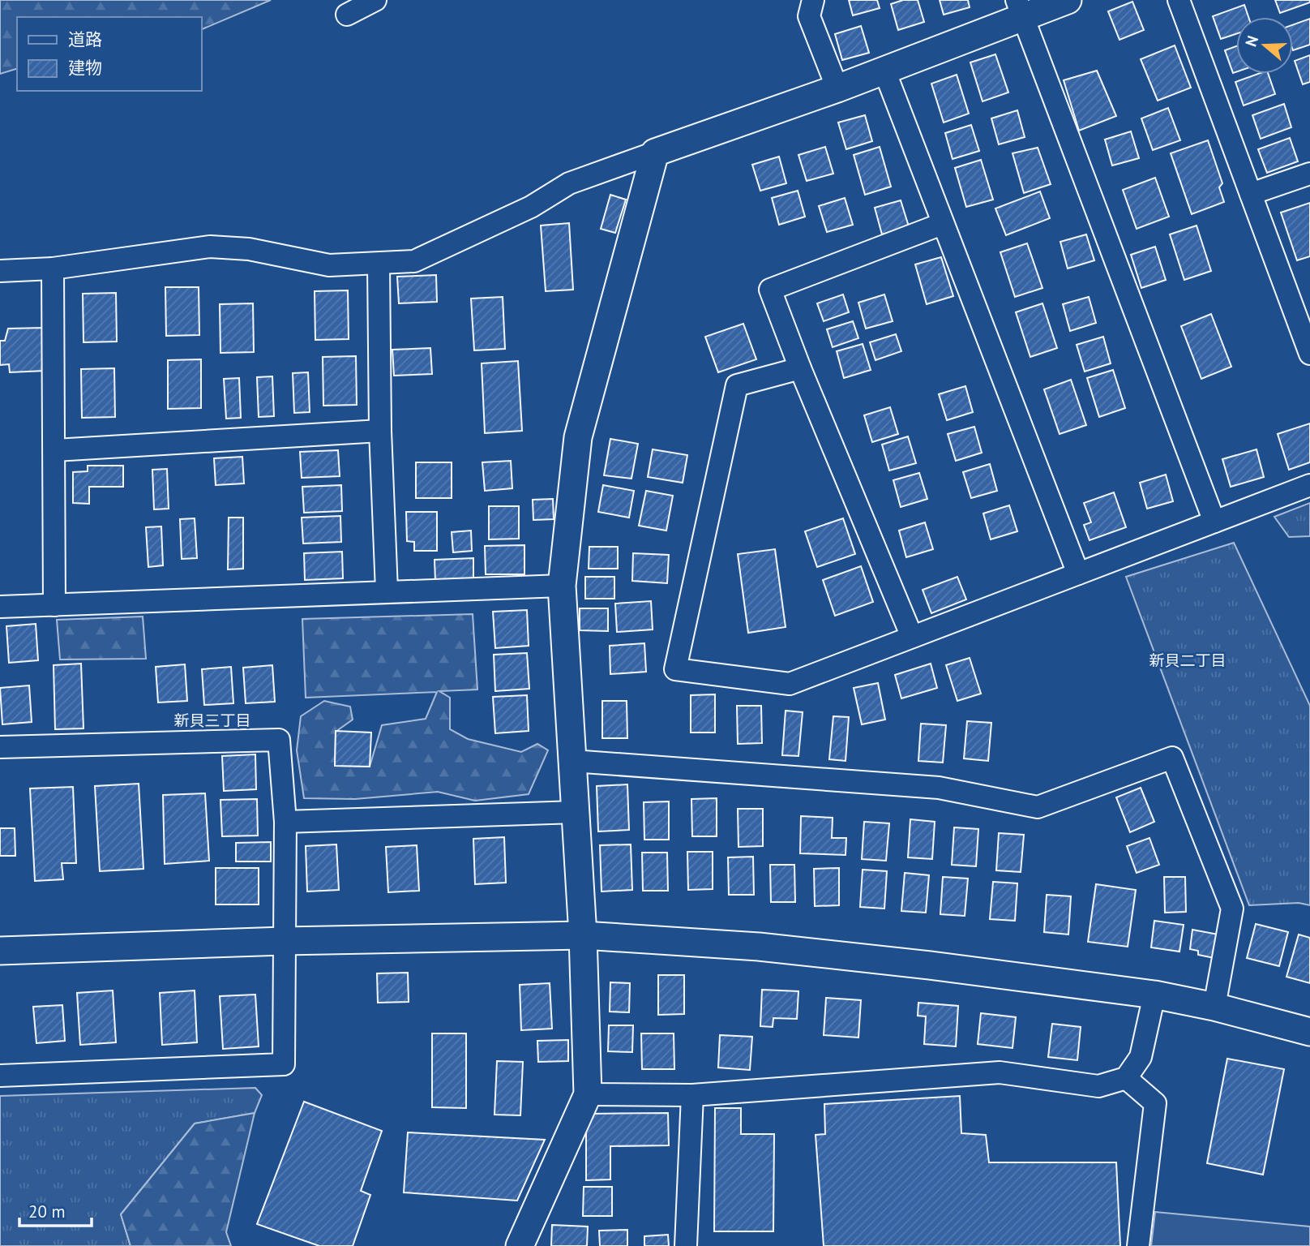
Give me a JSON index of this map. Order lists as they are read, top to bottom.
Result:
{
  "districts": ["新貝二丁目", "新貝三丁目"],
  "legend": ["道路", "建物"],
  "scale_bar": "20 m",
  "north": "left"
}
